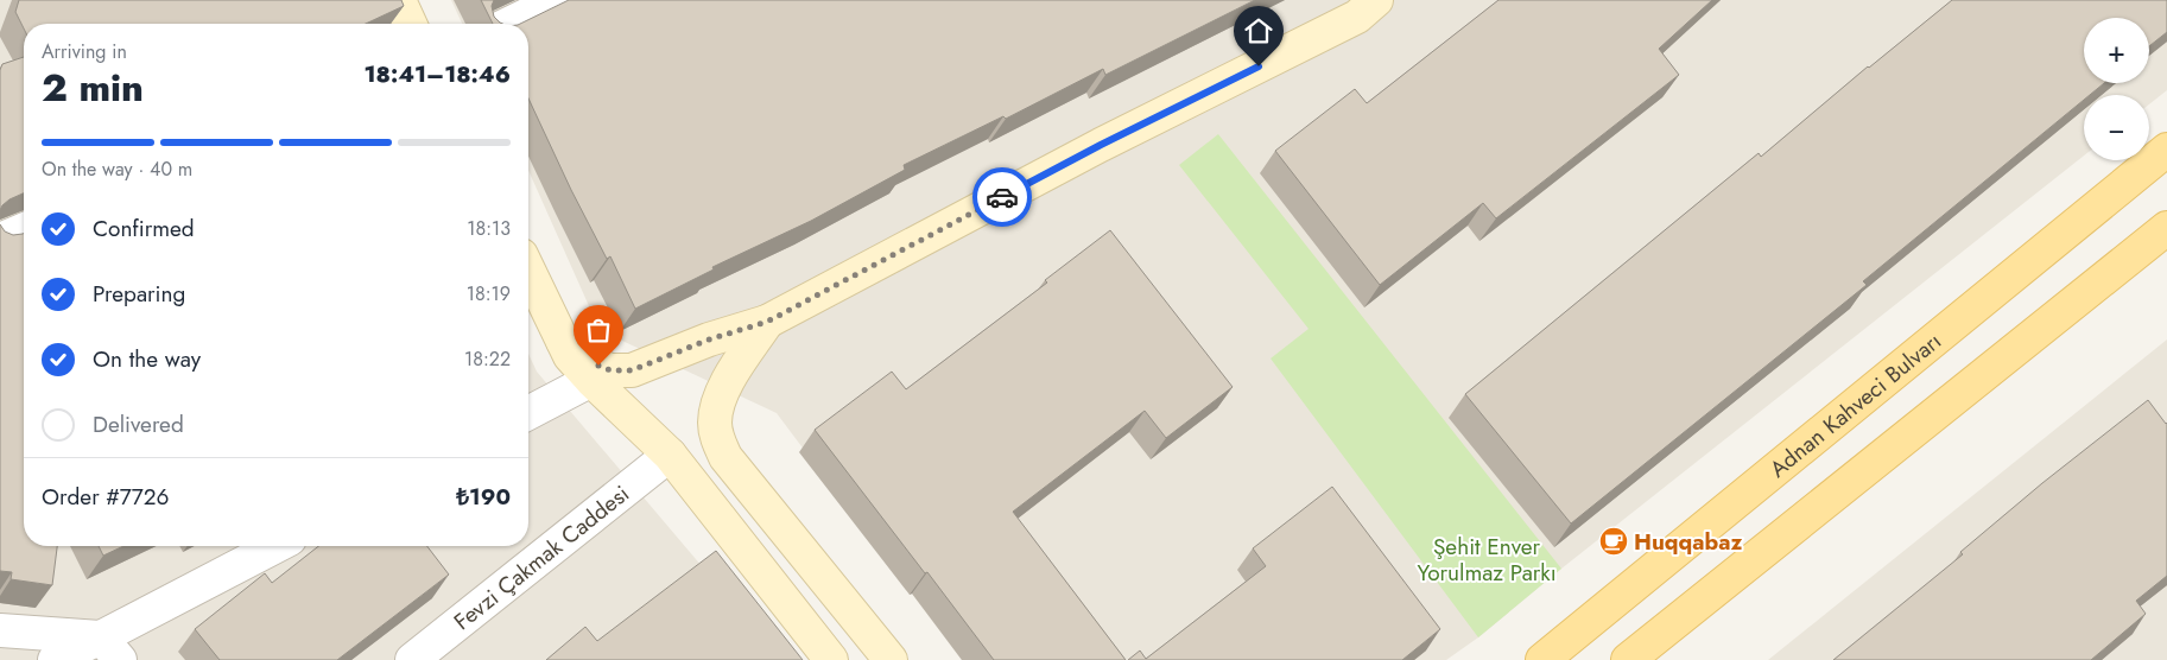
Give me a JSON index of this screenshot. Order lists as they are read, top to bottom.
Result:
{
  "streets": {
    "main road": ["Adnan Kahveci Bulvarı"],
    "street": ["Fevzi Çakmak Caddesi"]
  },
  "parks": ["Şehit Enver Yorulmaz Parkı"],
  "places": {
    "cafe": ["Huqqabaz"]
  },
  "page": {
    "map_buttons": ["+", "−"],
    "heading": ["2 min", "Arriving in", "18:41–18:46"],
    "panel": ["Order #7726", "₺190"],
    "bar": "On the way · 40 m",
    "list": [
      ["Confirmed", "18:13"],
      ["Preparing", "18:19"],
      ["On the way", "18:22"],
      "Delivered"
    ]
  }
}
